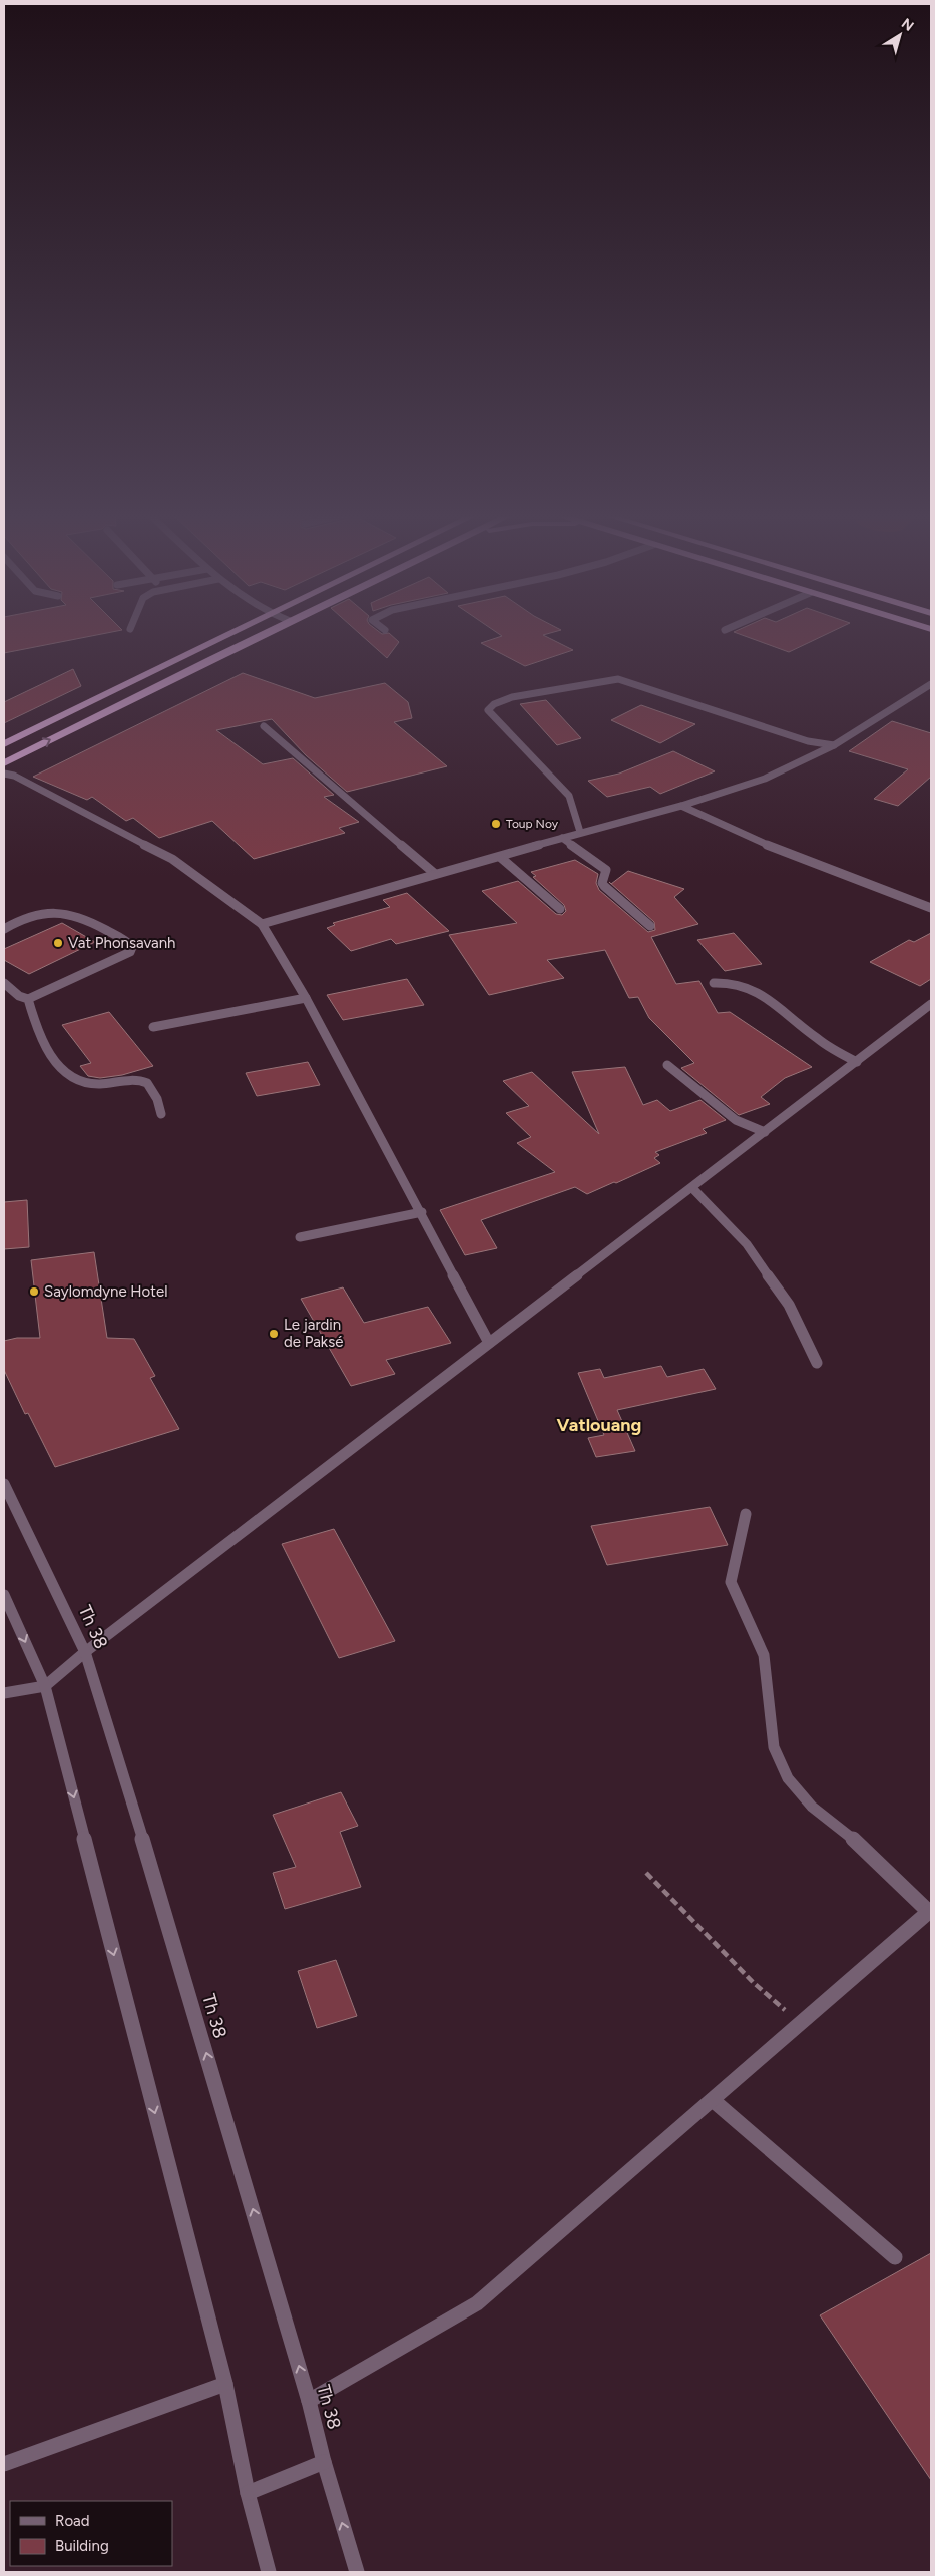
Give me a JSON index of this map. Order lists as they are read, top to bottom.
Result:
{
  "streets": {
    "street": ["Th 38"]
  },
  "districts": ["Vatlouang"],
  "places": [
    "Toup Noy",
    "Vat Phonsavanh",
    "Saylomdyne Hotel",
    "Le jardin de Paksé"
  ],
  "legend": ["Road", "Building"],
  "north": "top right"
}
